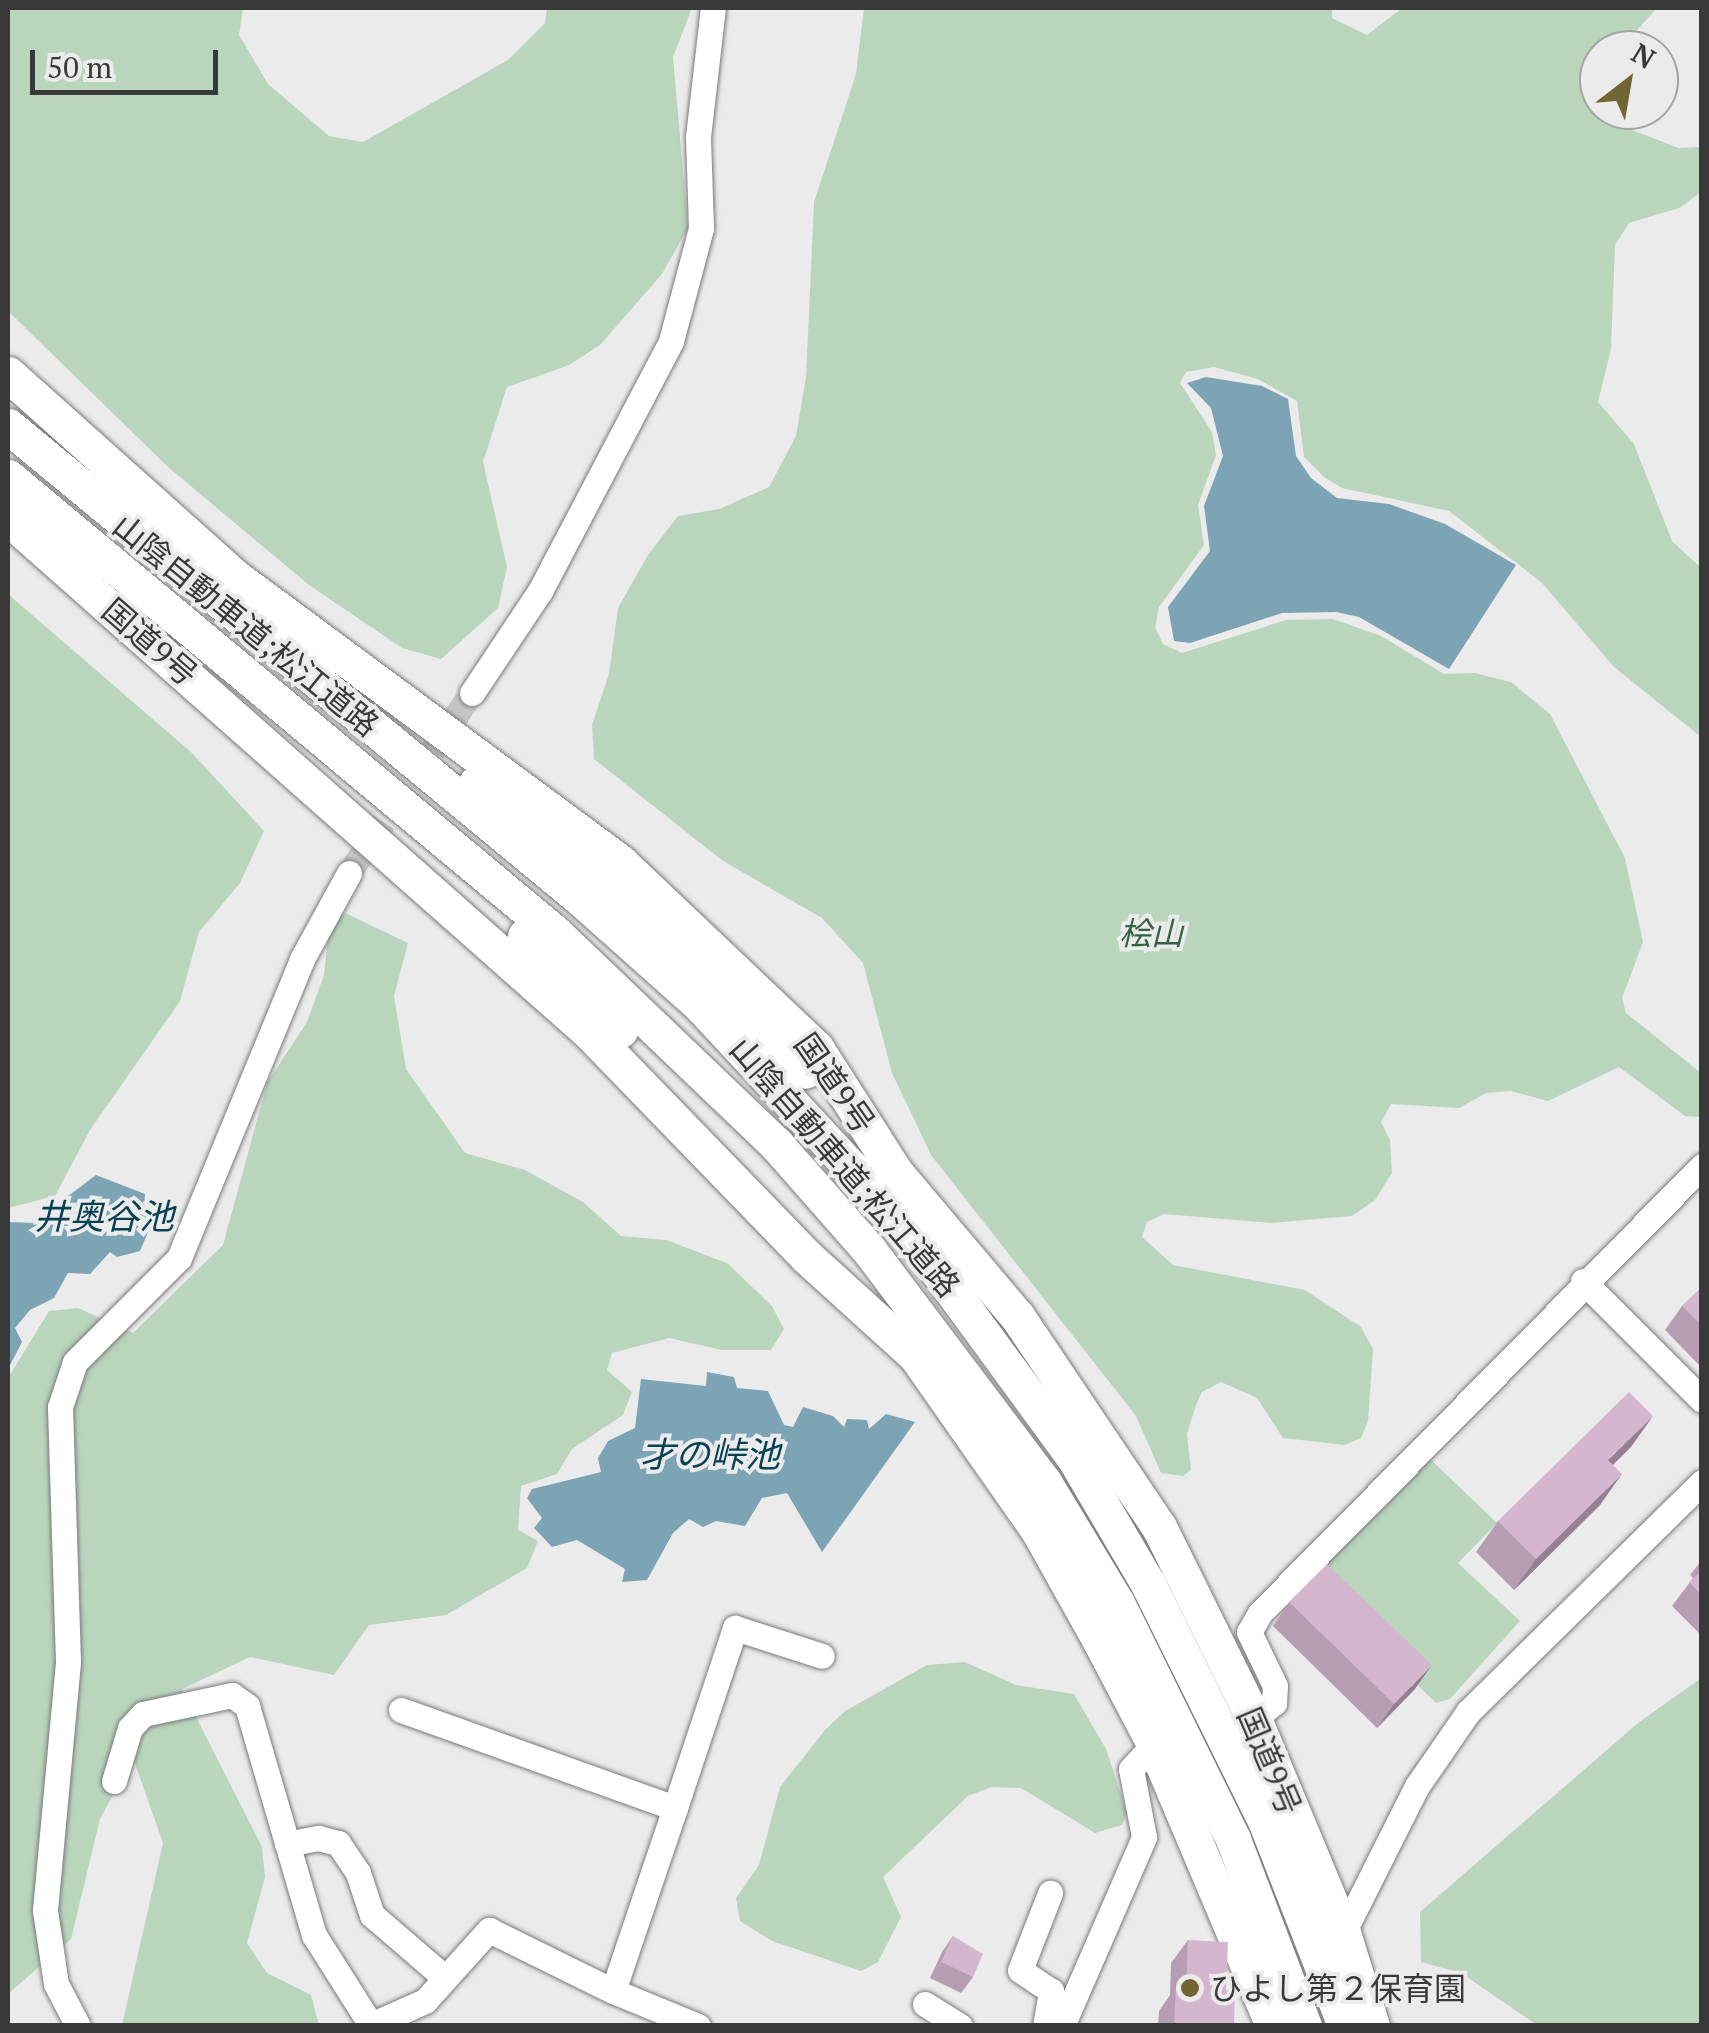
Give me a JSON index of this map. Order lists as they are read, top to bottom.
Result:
{
  "streets": {
    "highway": ["山陰自動車道;松江道路", "国道9号"]
  },
  "water": ["井奥谷池", "才の峠池"],
  "parks": ["桧山"],
  "places": ["ひよし第２保育園"],
  "scale_bar": "50 m",
  "north": "top right"
}
